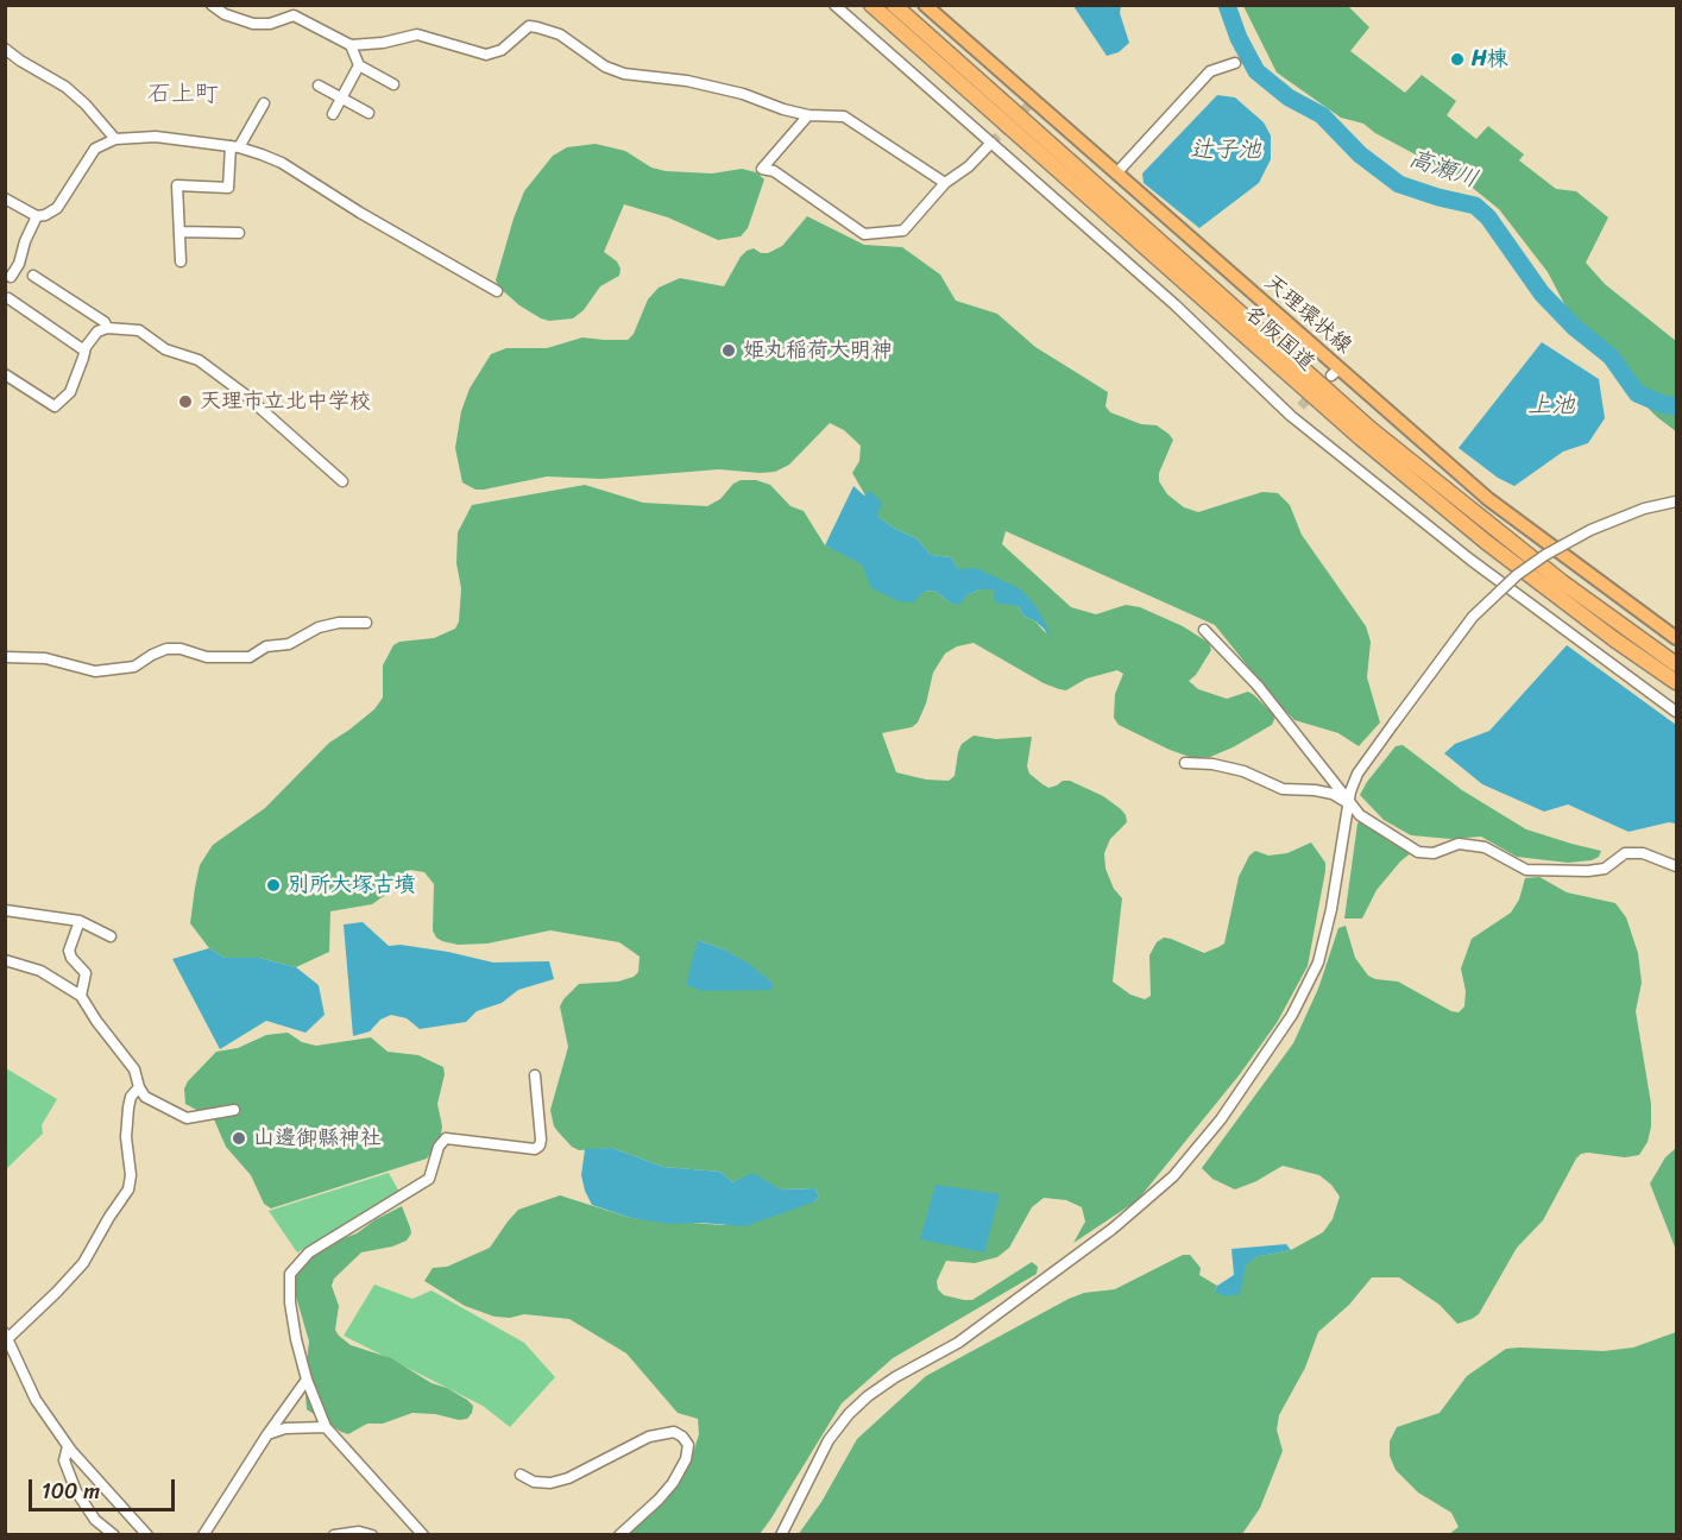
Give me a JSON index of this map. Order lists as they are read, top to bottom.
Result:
{
  "streets": {
    "highway": ["名阪国道"],
    "main road": ["天理環状線"]
  },
  "districts": ["石上町"],
  "water": ["辻子池", "高瀬川", "上池"],
  "places": [
    "H棟",
    "姫丸稲荷大明神",
    "天理市立北中学校",
    "別所大塚古墳",
    "山邊御縣神社"
  ],
  "scale_bar": "100 m"
}
